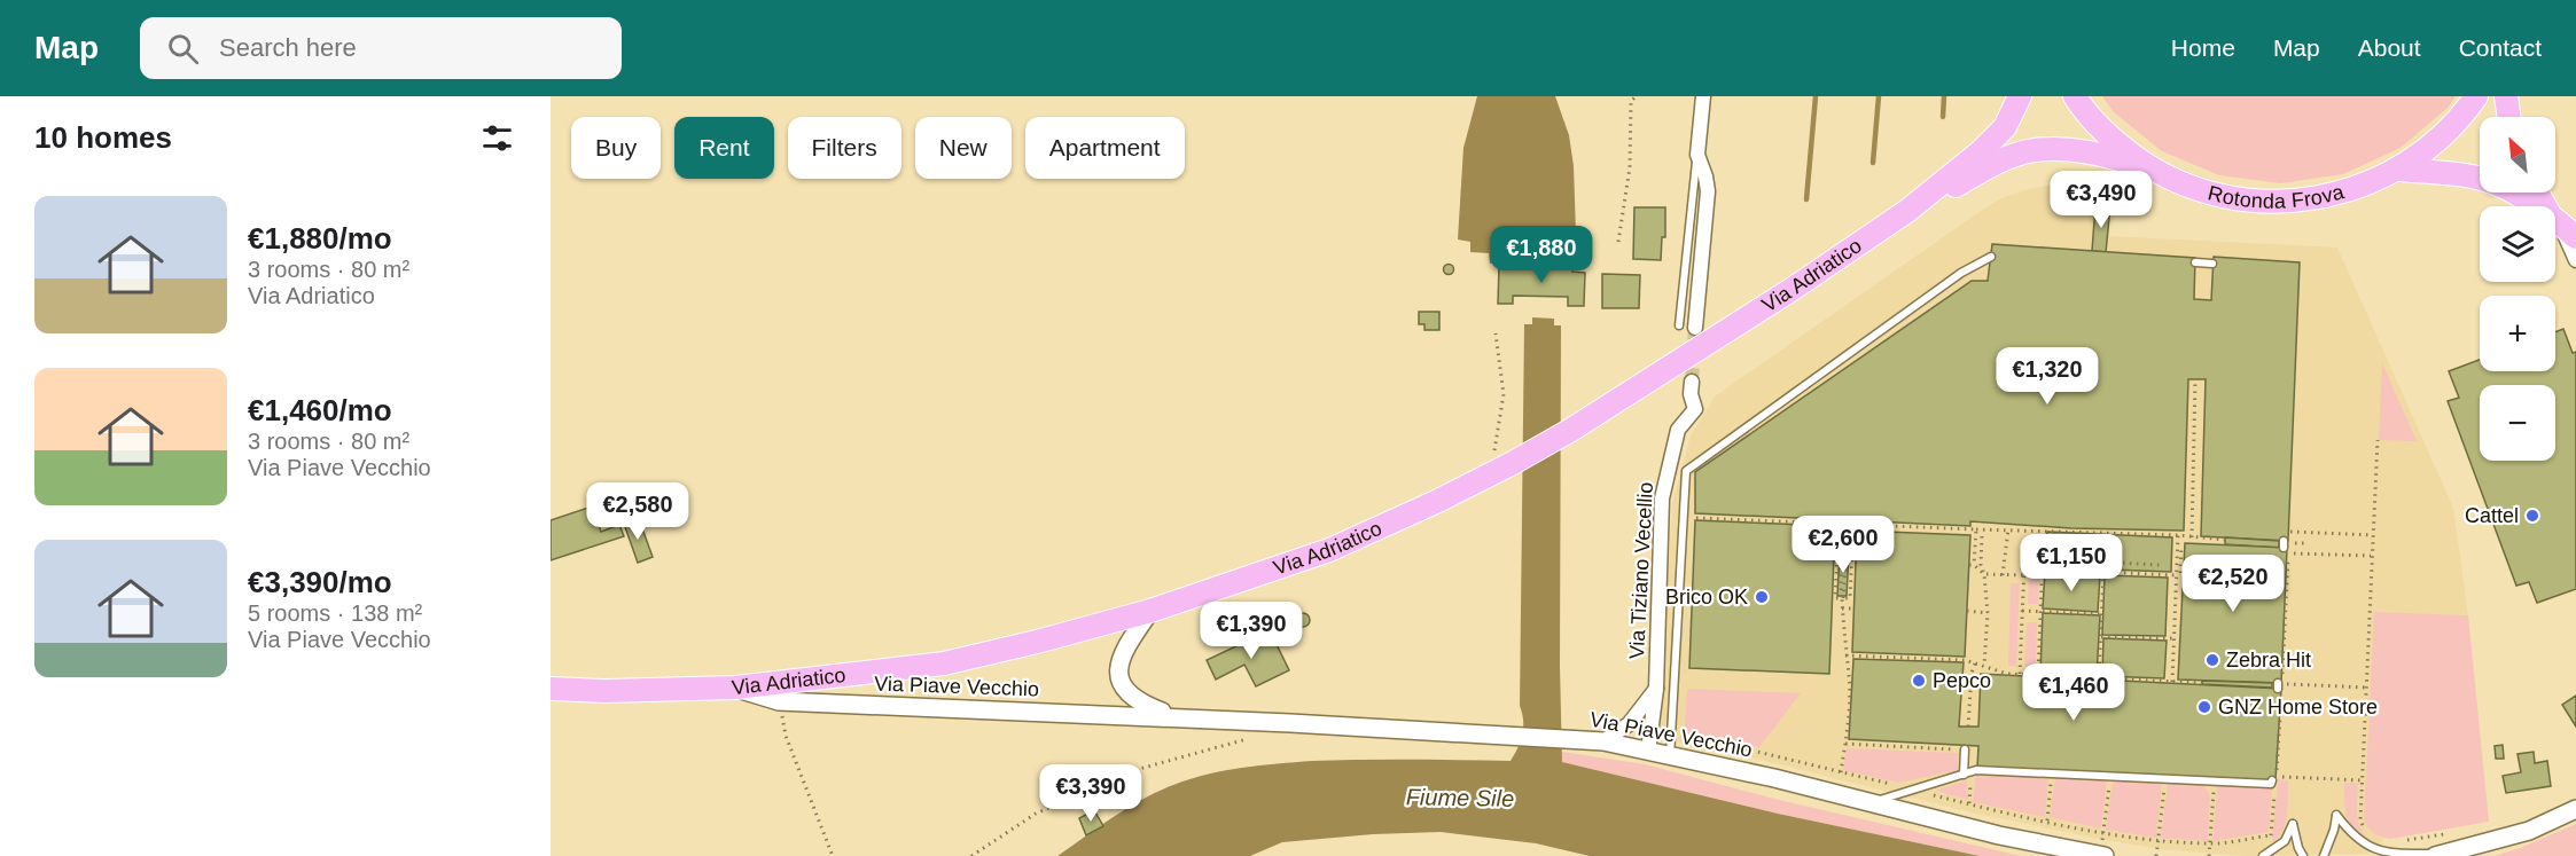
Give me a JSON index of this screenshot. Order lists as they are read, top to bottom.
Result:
{
  "streets": {
    "main road": ["Rotonda Frova", "Via Adriatico"],
    "street": ["Via Tiziano Vecellio", "Via Piave Vecchio"]
  },
  "crossings": [
    ["Rotonda Frova", "Via Adriatico"],
    ["Via Adriatico", "Via Piave Vecchio"],
    ["Via Tiziano Vecellio", "Via Piave Vecchio"]
  ],
  "water": ["Fiume Sile"],
  "places": [
    "Cattel",
    "Brico OK",
    "Zebra Hit",
    "Pepco",
    "GNZ Home Store"
  ],
  "north": "top left",
  "page": {
    "header": "Map",
    "search": "Search here",
    "nav": [
      "Home",
      "Map",
      "About",
      "Contact"
    ],
    "heading": "10 homes",
    "map_buttons": ["+", "−"],
    "chip": [
      "Buy",
      "Rent",
      "Filters",
      "New",
      "Apartment"
    ],
    "price": [
      "€3,490",
      "€1,880",
      "€1,320",
      "€2,580",
      "€2,600",
      "€1,150",
      "€2,520",
      "€1,390",
      "€1,460",
      "€3,390"
    ],
    "list": [
      {
        "name": "€1,880/mo",
        "note": "3 rooms · 80 m² · Via Adriatico"
      },
      {
        "name": "€1,460/mo",
        "note": "3 rooms · 80 m² · Via Piave Vecchio"
      },
      {
        "name": "€3,390/mo",
        "note": "5 rooms · 138 m² · Via Piave Vecchio"
      }
    ]
  }
}
